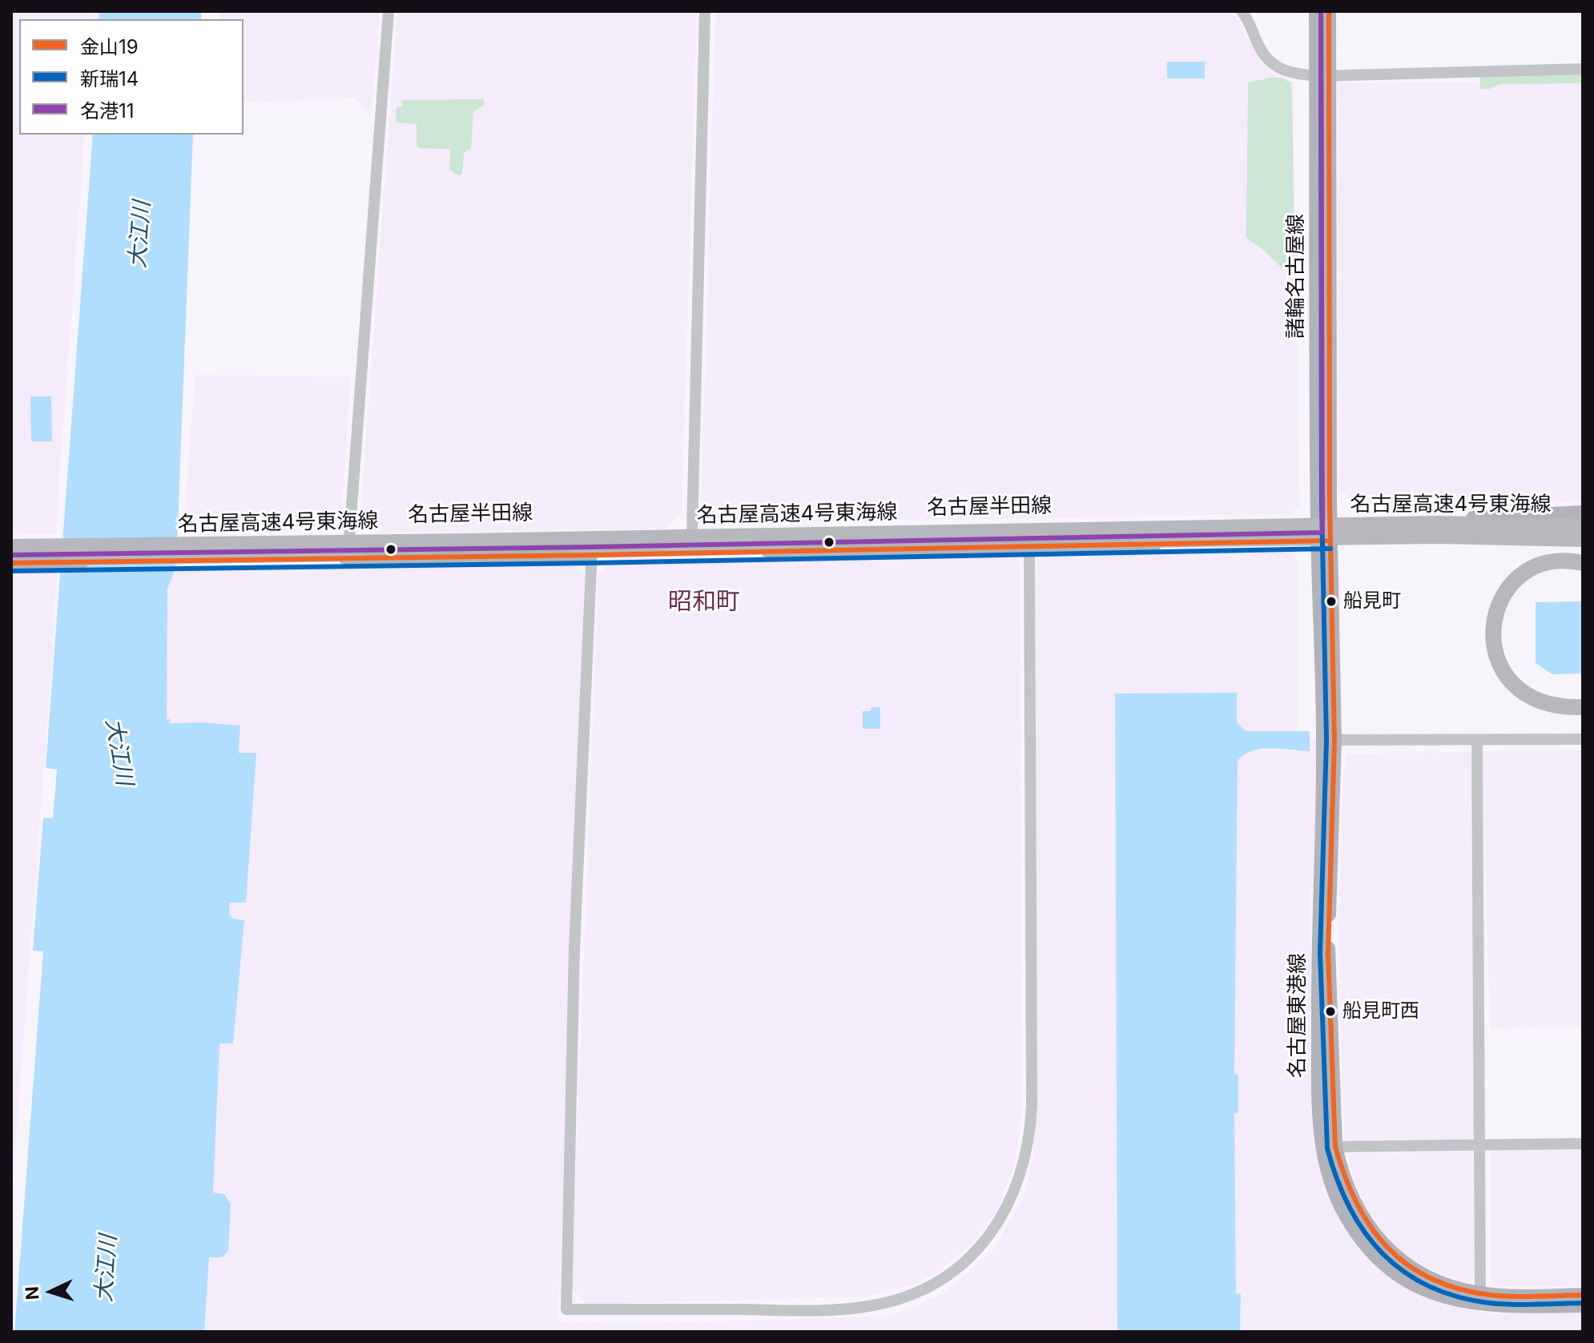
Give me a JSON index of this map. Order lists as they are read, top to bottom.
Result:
{
  "streets": {
    "highway": ["名古屋高速4号東海線"],
    "main road": ["諸輪名古屋線", "名古屋半田線", "名古屋東港線"]
  },
  "crossings": [
    ["諸輪名古屋線", "名古屋高速4号東海線"],
    ["諸輪名古屋線", "名古屋半田線"],
    ["諸輪名古屋線", "名古屋東港線"],
    ["名古屋高速4号東海線", "名古屋半田線"],
    ["名古屋高速4号東海線", "名古屋東港線"],
    ["名古屋半田線", "名古屋東港線"]
  ],
  "districts": ["昭和町"],
  "water": ["大江川"],
  "places": ["船見町", "船見町西"],
  "lines": ["transit line 金山19", "transit line 新瑞14", "transit line 名港11"],
  "legend": ["金山19", "新瑞14", "名港11"],
  "north": "left"
}
